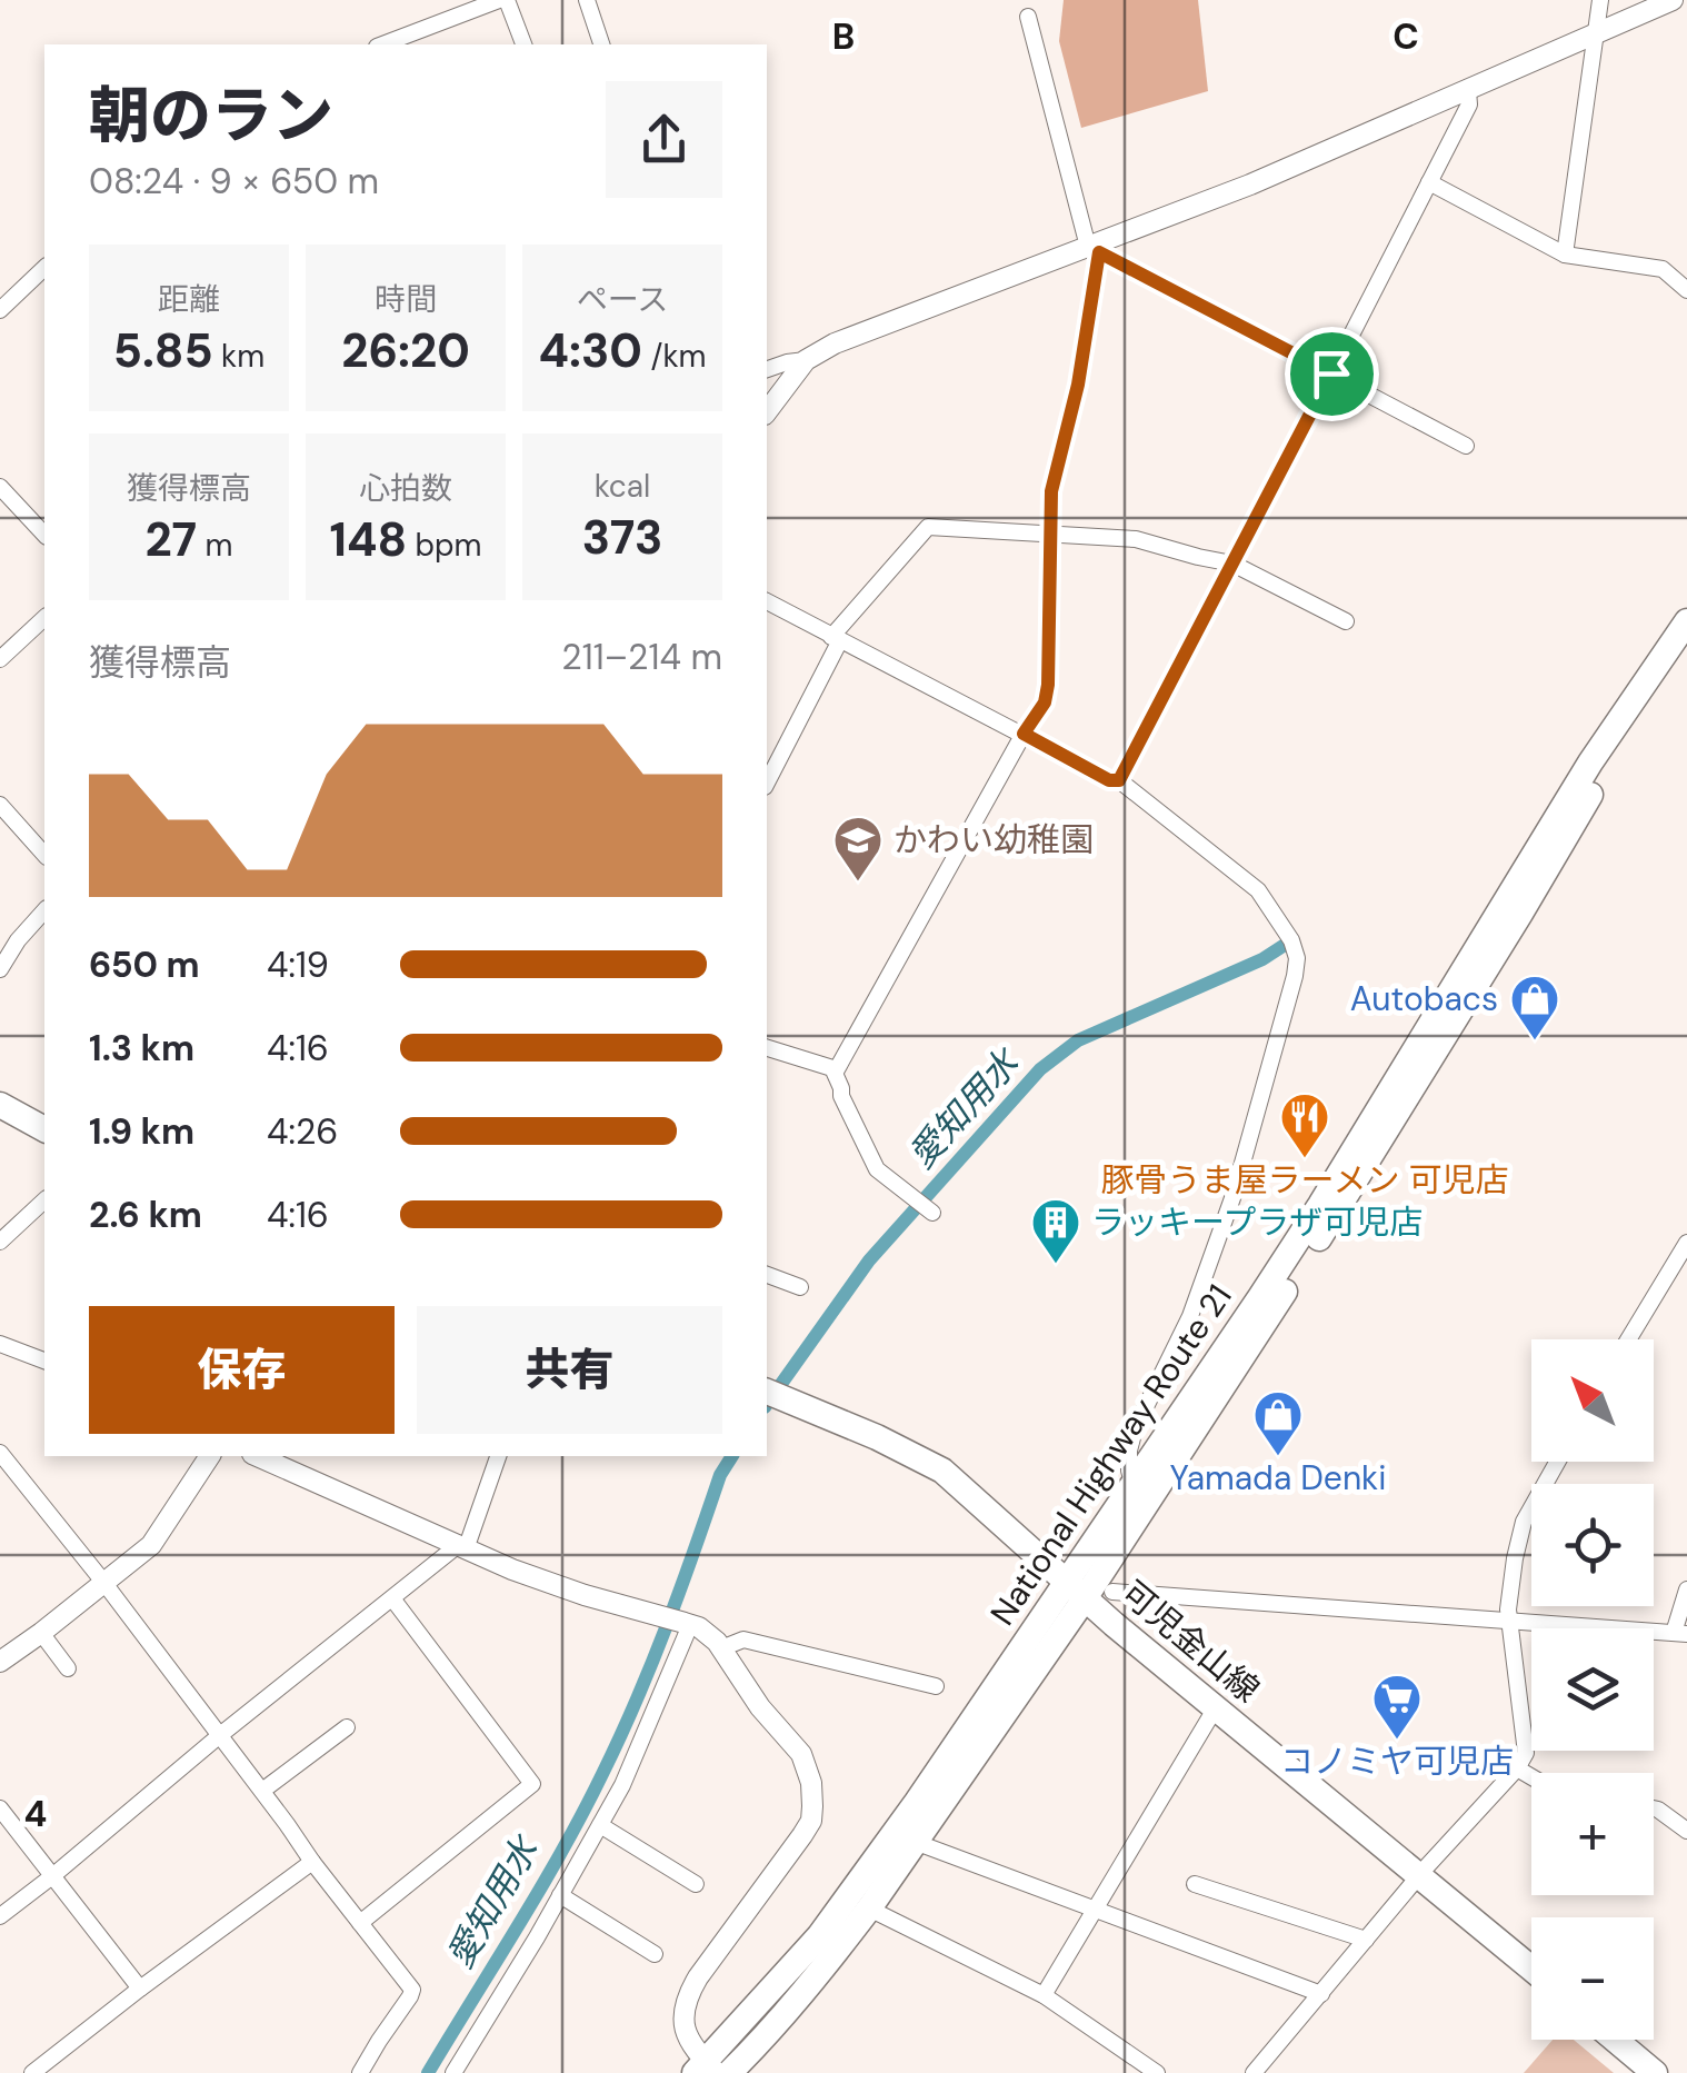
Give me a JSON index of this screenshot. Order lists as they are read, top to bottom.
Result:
{
  "streets": {
    "main road": ["National Highway Route 21", "可児金山線"]
  },
  "crossings": [
    ["National Highway Route 21", "可児金山線"]
  ],
  "water": ["愛知用水"],
  "places": {
    "school or university": ["かわい幼稚園"],
    "shop": ["Autobacs", "Yamada Denki"],
    "restaurant": ["豚骨うま屋ラーメン 可児店"],
    "building": ["ラッキープラザ可児店"],
    "supermarket": ["コノミヤ可児店"]
  },
  "north": "top left",
  "page": {
    "heading": ["朝のラン", "08:24 · 9 × 650 m"],
    "stats": [
      ["距離", "5.85 km"],
      ["時間", "26:20"],
      ["ペース", "4:30 /km"],
      ["獲得標高", "27 m"],
      ["心拍数", "148 bpm"],
      ["kcal", "373"]
    ],
    "chart": ["獲得標高", "211–214 m"],
    "list": [
      {
        "name": "650 m",
        "note": "4:19"
      },
      {
        "name": "1.3 km",
        "note": "4:16"
      },
      {
        "name": "1.9 km",
        "note": "4:26"
      },
      {
        "name": "2.6 km",
        "note": "4:16"
      }
    ],
    "buttons": ["保存", "共有"],
    "map_buttons": ["+", "−"]
  },
  "grid": {
    "columns": ["B", "C"],
    "rows": ["4"]
  }
}
